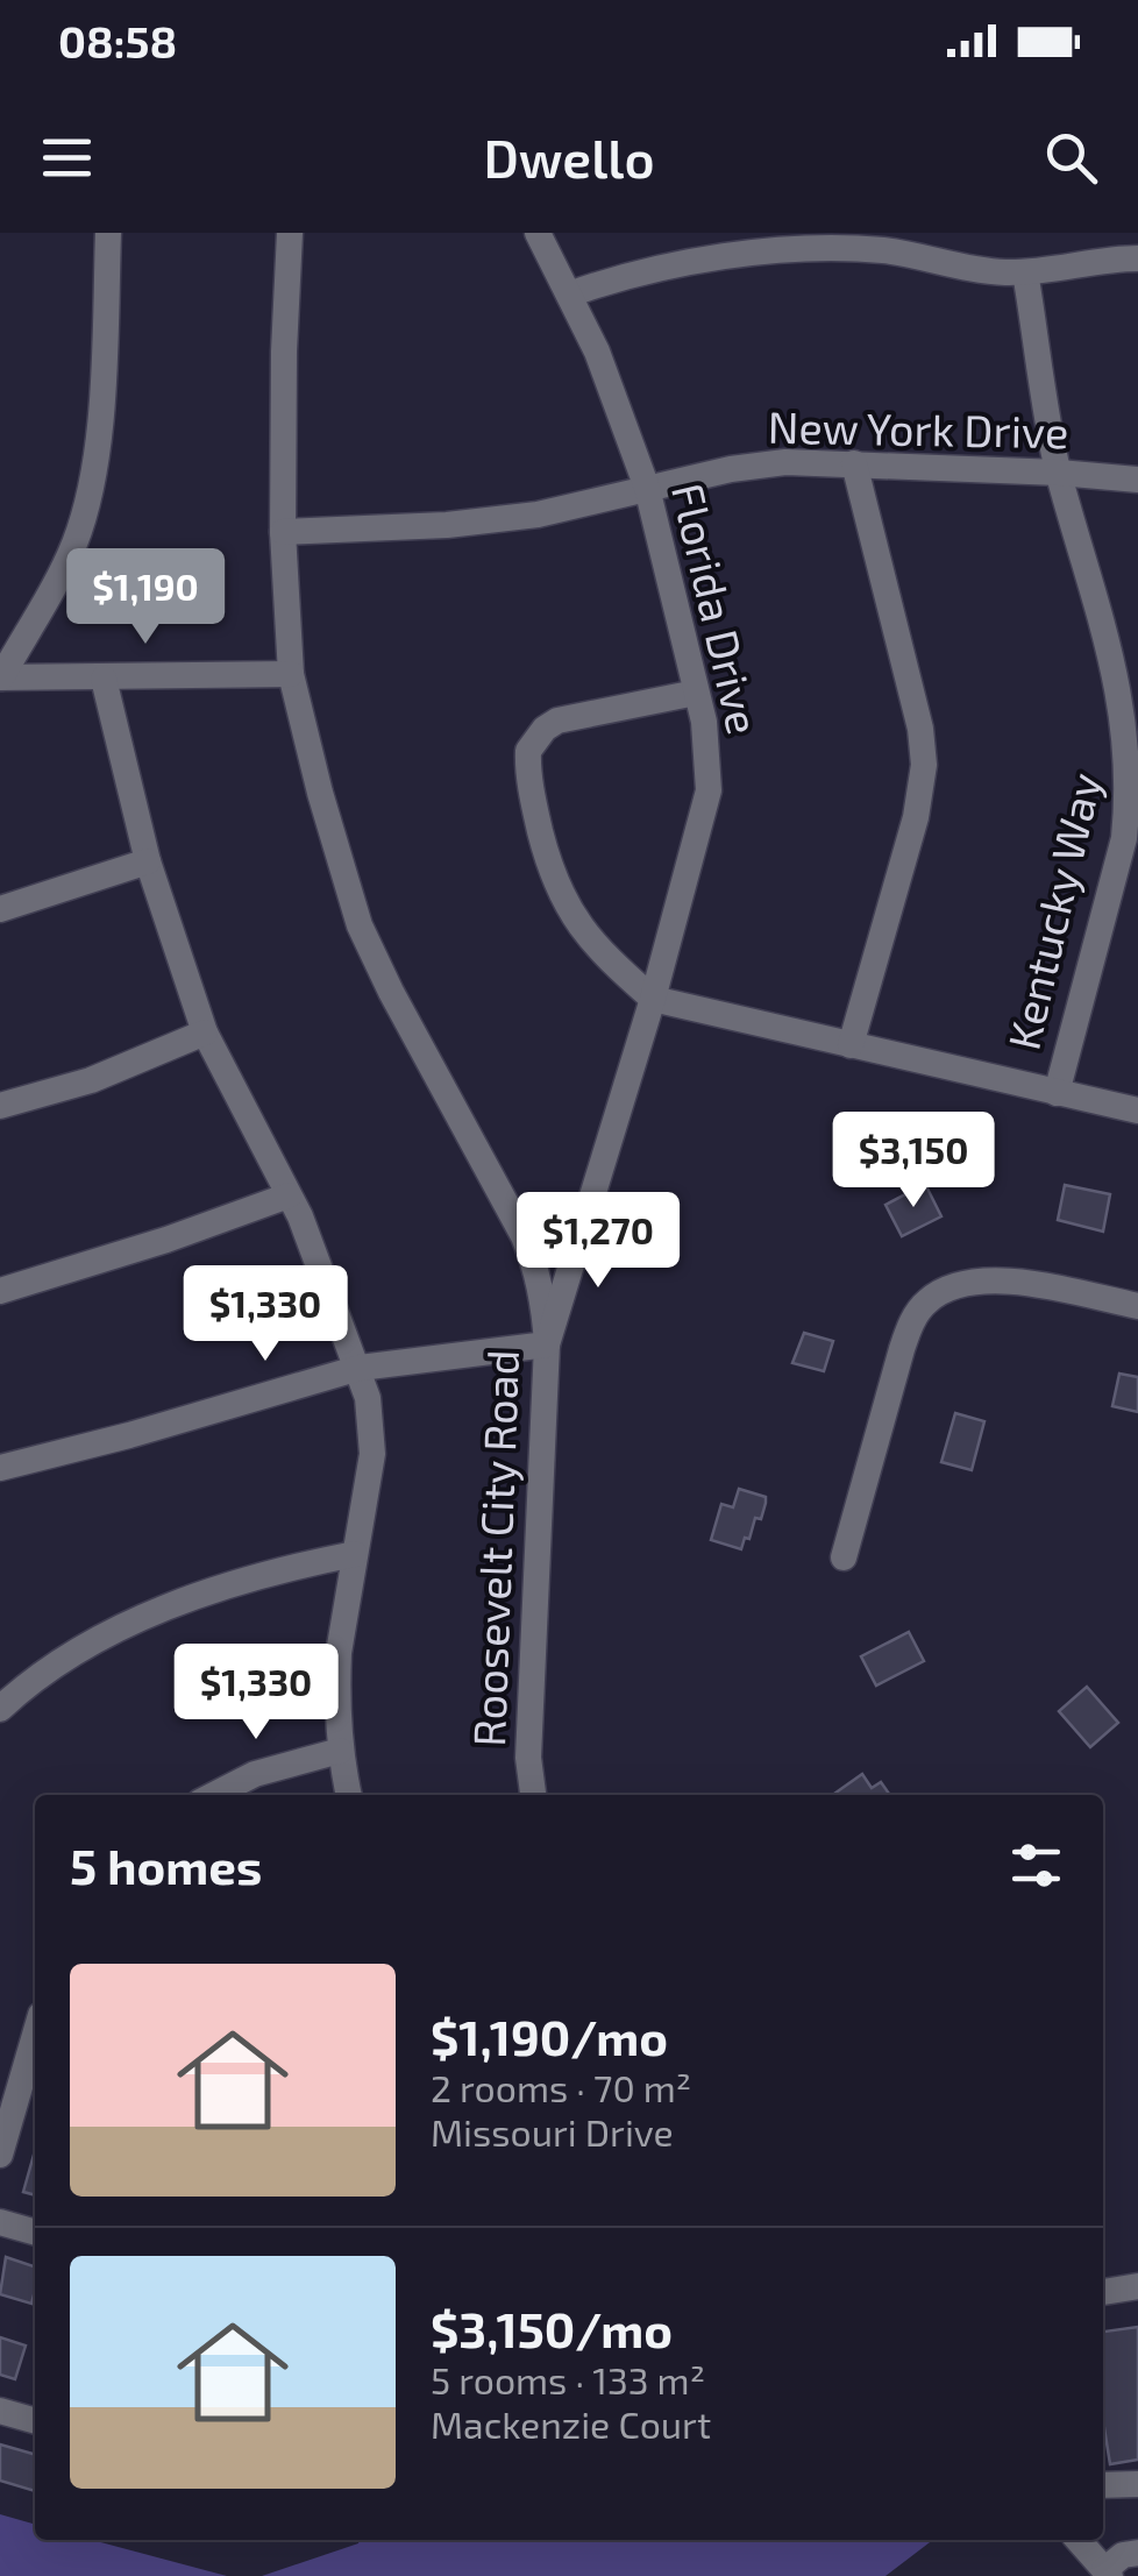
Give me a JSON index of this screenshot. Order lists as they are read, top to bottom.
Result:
{
  "streets": {
    "street": [
      "New York Drive",
      "Florida Drive",
      "Kentucky Way",
      "Roosevelt City Road"
    ]
  },
  "crossings": [
    ["New York Drive", "Florida Drive"],
    ["New York Drive", "Kentucky Way"],
    ["New York Drive", "Roosevelt City Road"],
    ["Florida Drive", "Roosevelt City Road"]
  ],
  "page": {
    "status": "08:58",
    "header": "Dwello",
    "price": [
      "$1,190",
      "$3,150",
      "$1,270",
      "$1,330",
      "$1,330"
    ],
    "heading": "5 homes",
    "list": [
      {
        "name": "$1,190/mo",
        "note": "2 rooms · 70 m² · Missouri Drive"
      },
      {
        "name": "$3,150/mo",
        "note": "5 rooms · 133 m² · Mackenzie Court"
      }
    ]
  }
}
